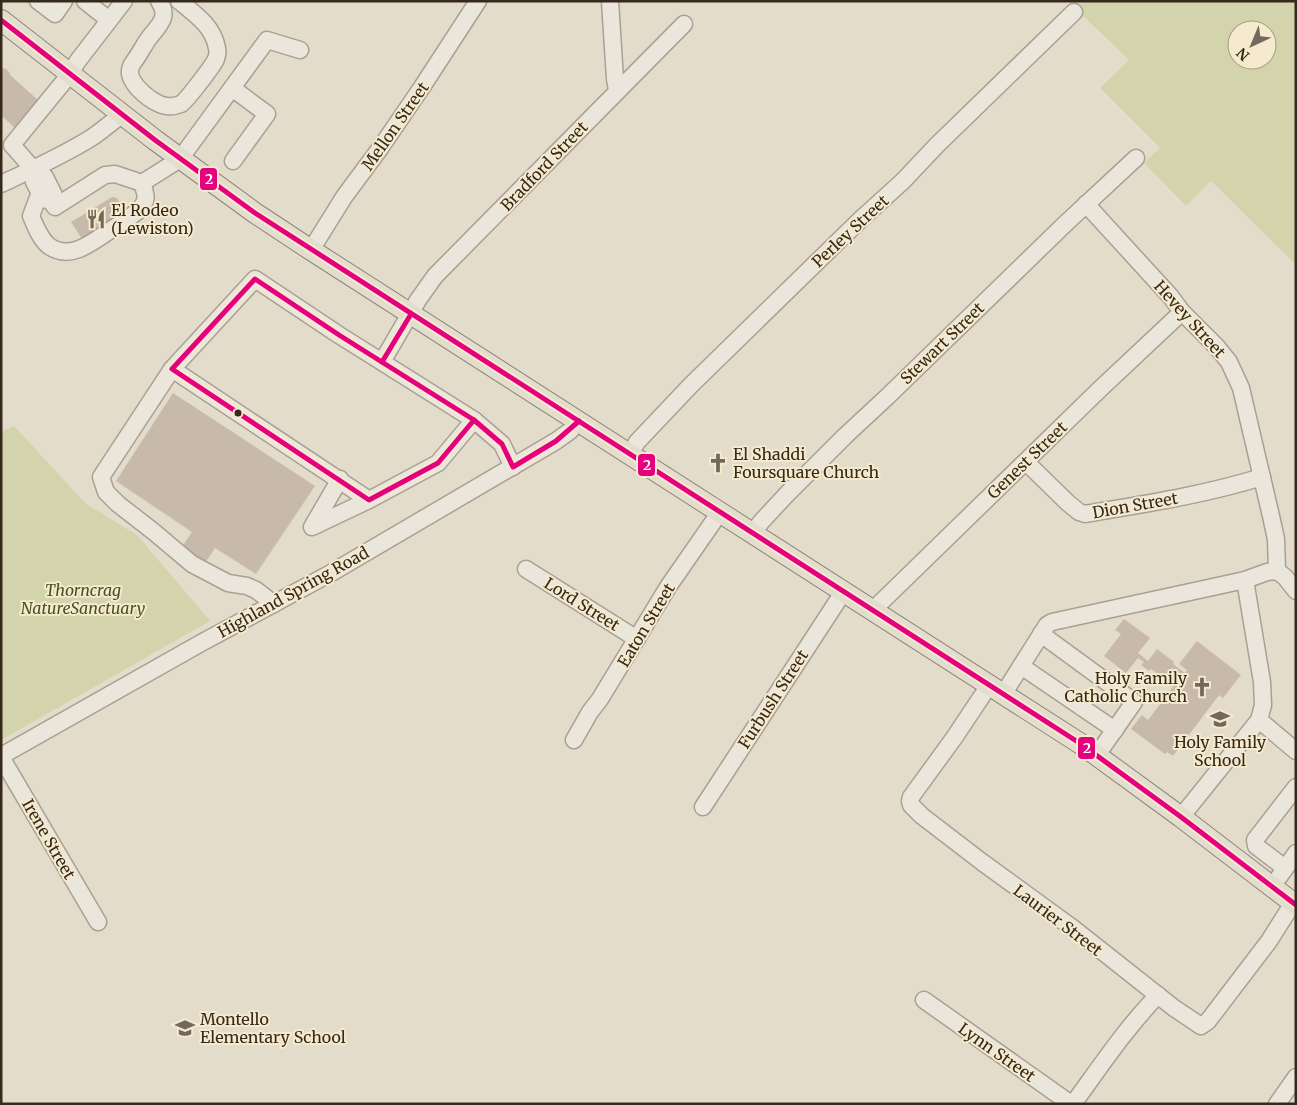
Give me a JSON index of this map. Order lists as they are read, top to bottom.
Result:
{
  "streets": {
    "street": [
      "Mellon Street",
      "Bradford Street",
      "Perley Street",
      "Hevey Street",
      "Stewart Street",
      "Genest Street",
      "Dion Street",
      "Highland Spring Road",
      "Lord Street",
      "Eaton Street",
      "Furbush Street",
      "Irene Street",
      "Laurier Street",
      "Lynn Street"
    ]
  },
  "crossings": [
    ["Hevey Street", "Stewart Street"],
    ["Hevey Street", "Genest Street"],
    ["Hevey Street", "Dion Street"],
    ["Genest Street", "Dion Street"],
    ["Highland Spring Road", "Irene Street"],
    ["Lord Street", "Eaton Street"]
  ],
  "parks": ["Thorncrag NatureSanctuary"],
  "places": {
    "restaurant": ["El Rodeo (Lewiston)"],
    "church": ["El Shaddi Foursquare Church", "Holy Family Catholic Church"],
    "school or university": ["Holy Family School", "Montello Elementary School"]
  },
  "lines": ["transit line 2"],
  "north": "bottom left"
}
